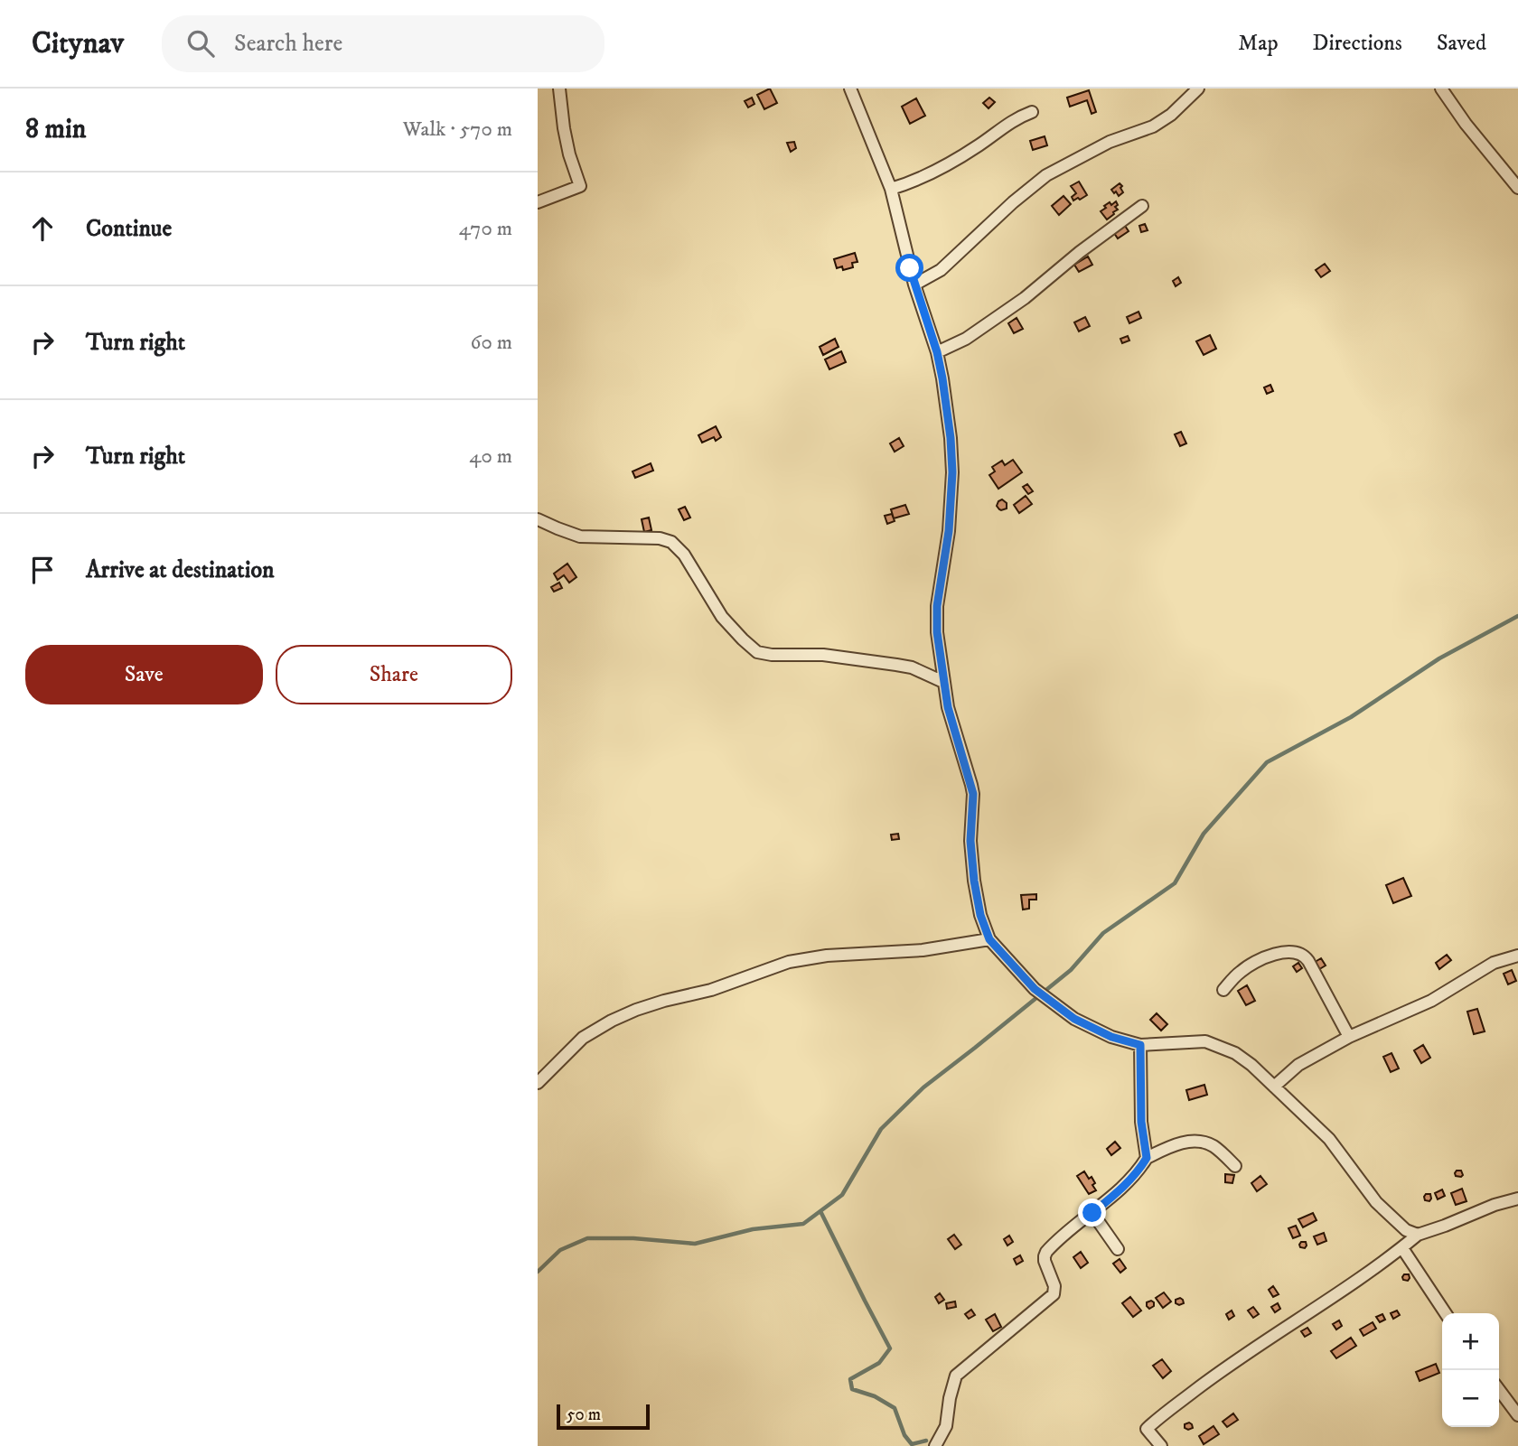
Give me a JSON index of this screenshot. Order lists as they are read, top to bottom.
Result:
{
  "scale_bar": "50 m",
  "page": {
    "header": "Citynav",
    "search": "Search here",
    "nav": ["Map", "Directions", "Saved"],
    "heading": ["8 min", "Walk · 570 m"],
    "list": [
      ["Continue", "470 m"],
      ["Turn right", "60 m"],
      ["Turn right", "40 m"],
      "Arrive at destination"
    ],
    "buttons": ["Save", "Share"],
    "map_buttons": ["+", "−"],
    "scale": "50 m"
  }
}
